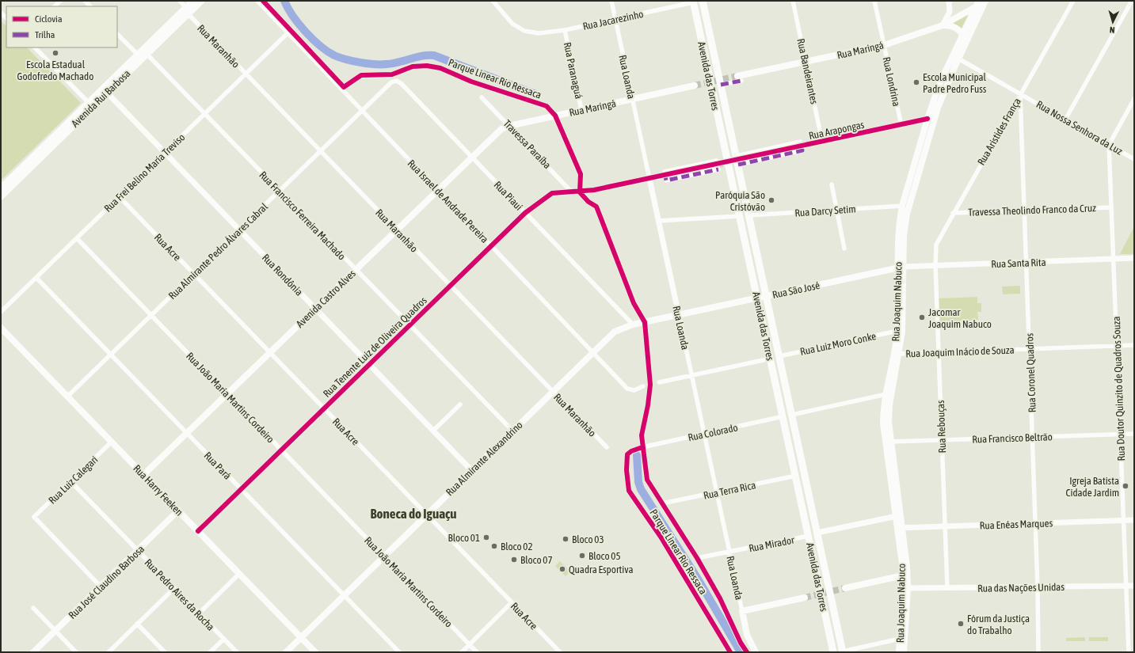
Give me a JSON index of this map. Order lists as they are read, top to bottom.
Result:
{
  "streets": {
    "main road": [
      "Rua Maringá",
      "Avenida das Torres",
      "Rua Loanda",
      "Avenida Rui Barbosa",
      "Rua São José",
      "Avenida Castro Alves",
      "Rua Joaquim Nabuco",
      "Rua Almirante Alexandrino",
      "Rua Harry Feeken",
      "Rua José Claudino Barbosa"
    ],
    "street": [
      "Rua Jacarezinho",
      "Rua Maranhão",
      "Rua Paranaguá",
      "Rua Bandeirantes",
      "Rua Londrina",
      "Rua Nossa Senhora da Luz",
      "Rua Arapongas",
      "Rua Aristides França",
      "Travessa Paraíba",
      "Rua Frei Belino Maria Treviso",
      "Rua Piauí",
      "Rua Israel de Andrade Pereira",
      "Travessa Theolindo Franco da Cruz",
      "Rua Darcy Setim",
      "Rua Francisco Ferreira Machado",
      "Rua Acre",
      "Rua Almirante Pedro Álvares Cabral",
      "Rua Santa Rita",
      "Rua Rondônia",
      "Rua Luiz Moro Conke",
      "Rua Tenente Luiz de Oliveira Quadros",
      "Rua Joaquim Inácio de Souza",
      "Rua Coronel Quadros",
      "Rua Doutor Quinzito de Quadros Souza",
      "Rua João Maria Martins Cordeiro",
      "Rua Rebouças",
      "Rua Colorado",
      "Rua Francisco Beltrão",
      "Rua Pará",
      "Rua Luiz Calegari",
      "Rua Terra Rica",
      "Rua Enéas Marques",
      "Rua Mirador",
      "Rua das Nações Unidas",
      "Rua Pedro Aires da Rocha"
    ],
    "cycle path": ["Parque Linear Rio Ressaca"]
  },
  "crossings": [
    ["Rua Jacarezinho", "Rua Paranaguá"],
    ["Rua Jacarezinho", "Avenida das Torres"],
    ["Rua Jacarezinho", "Rua Loanda"],
    ["Rua Maranhão", "Avenida Rui Barbosa"],
    ["Rua Maranhão", "Rua Frei Belino Maria Treviso"],
    ["Rua Maranhão", "Rua Almirante Pedro Álvares Cabral"],
    ["Rua Maranhão", "Avenida Castro Alves"],
    ["Rua Maranhão", "Rua Tenente Luiz de Oliveira Quadros"],
    ["Rua Maranhão", "Rua Almirante Alexandrino"],
    ["Rua Maringá", "Rua Paranaguá"],
    ["Rua Maringá", "Rua Bandeirantes"],
    ["Rua Maringá", "Rua Loanda"],
    ["Rua Maringá", "Rua Londrina"],
    ["Rua Maringá", "Travessa Paraíba"],
    ["Rua Maringá", "Avenida Castro Alves"],
    ["Rua Maringá", "Rua Joaquim Nabuco"],
    ["Rua Bandeirantes", "Rua Arapongas"],
    ["Avenida das Torres", "Rua Arapongas"],
    ["Avenida das Torres", "Rua Darcy Setim"],
    ["Avenida das Torres", "Rua São José"],
    ["Avenida das Torres", "Rua Luiz Moro Conke"],
    ["Avenida das Torres", "Rua Colorado"],
    ["Avenida das Torres", "Rua Terra Rica"],
    ["Avenida das Torres", "Rua Mirador"],
    ["Rua Loanda", "Rua São José"],
    ["Rua Loanda", "Rua Colorado"],
    ["Rua Loanda", "Rua Terra Rica"],
    ["Rua Loanda", "Rua Mirador"],
    ["Rua Londrina", "Rua Arapongas"],
    ["Avenida Rui Barbosa", "Rua Francisco Ferreira Machado"],
    ["Avenida Rui Barbosa", "Rua Rondônia"],
    ["Rua Nossa Senhora da Luz", "Rua Aristides França"],
    ["Rua Nossa Senhora da Luz", "Rua Joaquim Nabuco"],
    ["Rua Nossa Senhora da Luz", "Rua Coronel Quadros"],
    ["Rua Nossa Senhora da Luz", "Rua Doutor Quinzito de Quadros Souza"],
    ["Rua Arapongas", "Rua Joaquim Nabuco"],
    ["Rua Aristides França", "Travessa Theolindo Franco da Cruz"],
    ["Rua Aristides França", "Rua Santa Rita"],
    ["Rua Aristides França", "Rua Coronel Quadros"],
    ["Rua Aristides França", "Rua Rebouças"],
    ["Travessa Paraíba", "Avenida Castro Alves"],
    ["Travessa Paraíba", "Rua Tenente Luiz de Oliveira Quadros"],
    ["Rua Frei Belino Maria Treviso", "Rua Israel de Andrade Pereira"],
    ["Rua Frei Belino Maria Treviso", "Rua Francisco Ferreira Machado"],
    ["Rua Frei Belino Maria Treviso", "Rua Acre"],
    ["Rua Frei Belino Maria Treviso", "Rua Rondônia"],
    ["Rua Frei Belino Maria Treviso", "Rua João Maria Martins Cordeiro"],
    ["Rua Frei Belino Maria Treviso", "Rua Pará"],
    ["Rua Piauí", "Rua Almirante Pedro Álvares Cabral"],
    ["Rua Piauí", "Rua São José"],
    ["Rua Piauí", "Avenida Castro Alves"],
    ["Rua Piauí", "Rua Tenente Luiz de Oliveira Quadros"],
    ["Rua Piauí", "Rua Almirante Alexandrino"],
    ["Rua Israel de Andrade Pereira", "Rua Almirante Pedro Álvares Cabral"],
    ["Rua Israel de Andrade Pereira", "Avenida Castro Alves"],
    ["Rua Israel de Andrade Pereira", "Rua Tenente Luiz de Oliveira Quadros"],
    ["Rua Israel de Andrade Pereira", "Rua Almirante Alexandrino"],
    ["Travessa Theolindo Franco da Cruz", "Rua Coronel Quadros"],
    ["Travessa Theolindo Franco da Cruz", "Rua Doutor Quinzito de Quadros Souza"],
    ["Rua Darcy Setim", "Rua Joaquim Nabuco"],
    ["Rua Francisco Ferreira Machado", "Rua Almirante Pedro Álvares Cabral"],
    ["Rua Francisco Ferreira Machado", "Avenida Castro Alves"],
    ["Rua Francisco Ferreira Machado", "Rua Tenente Luiz de Oliveira Quadros"],
    ["Rua Francisco Ferreira Machado", "Rua Almirante Alexandrino"],
    ["Rua Acre", "Rua Almirante Pedro Álvares Cabral"],
    ["Rua Acre", "Avenida Castro Alves"],
    ["Rua Acre", "Rua Tenente Luiz de Oliveira Quadros"],
    ["Rua Acre", "Rua Almirante Alexandrino"],
    ["Rua Almirante Pedro Álvares Cabral", "Rua Rondônia"],
    ["Rua Almirante Pedro Álvares Cabral", "Rua João Maria Martins Cordeiro"],
    ["Rua Almirante Pedro Álvares Cabral", "Rua Pará"],
    ["Rua Almirante Pedro Álvares Cabral", "Rua Harry Feeken"],
    ["Rua Santa Rita", "Rua São José"],
    ["Rua Santa Rita", "Rua Joaquim Nabuco"],
    ["Rua Santa Rita", "Rua Coronel Quadros"],
    ["Rua Santa Rita", "Rua Doutor Quinzito de Quadros Souza"],
    ["Rua Santa Rita", "Rua Rebouças"],
    ["Rua Rondônia", "Avenida Castro Alves"],
    ["Rua Rondônia", "Rua Tenente Luiz de Oliveira Quadros"],
    ["Rua Rondônia", "Rua Almirante Alexandrino"],
    ["Rua São José", "Rua Joaquim Nabuco"],
    ["Rua São José", "Rua Almirante Alexandrino"],
    ["Avenida Castro Alves", "Rua João Maria Martins Cordeiro"],
    ["Avenida Castro Alves", "Rua Pará"],
    ["Avenida Castro Alves", "Rua Harry Feeken"],
    ["Rua Joaquim Nabuco", "Rua Luiz Moro Conke"],
    ["Rua Joaquim Nabuco", "Rua Joaquim Inácio de Souza"],
    ["Rua Joaquim Nabuco", "Rua Francisco Beltrão"],
    ["Rua Joaquim Nabuco", "Rua Enéas Marques"],
    ["Rua Joaquim Nabuco", "Rua das Nações Unidas"],
    ["Rua Tenente Luiz de Oliveira Quadros", "Rua João Maria Martins Cordeiro"],
    ["Rua Tenente Luiz de Oliveira Quadros", "Rua Pará"],
    ["Rua Tenente Luiz de Oliveira Quadros", "Rua Harry Feeken"],
    ["Rua Joaquim Inácio de Souza", "Rua Coronel Quadros"],
    ["Rua Joaquim Inácio de Souza", "Rua Doutor Quinzito de Quadros Souza"],
    ["Rua Joaquim Inácio de Souza", "Rua Rebouças"],
    ["Rua Coronel Quadros", "Rua Francisco Beltrão"],
    ["Rua Coronel Quadros", "Rua Enéas Marques"],
    ["Rua Coronel Quadros", "Rua das Nações Unidas"],
    ["Rua Doutor Quinzito de Quadros Souza", "Rua Francisco Beltrão"],
    ["Rua Doutor Quinzito de Quadros Souza", "Rua Enéas Marques"],
    ["Rua Doutor Quinzito de Quadros Souza", "Rua das Nações Unidas"],
    ["Rua João Maria Martins Cordeiro", "Rua Almirante Alexandrino"],
    ["Rua Rebouças", "Rua Francisco Beltrão"],
    ["Rua Rebouças", "Rua Enéas Marques"],
    ["Rua Rebouças", "Rua das Nações Unidas"],
    ["Rua Almirante Alexandrino", "Rua Pará"],
    ["Rua Almirante Alexandrino", "Rua Harry Feeken"],
    ["Rua Luiz Calegari", "Rua Harry Feeken"],
    ["Rua Luiz Calegari", "Rua José Claudino Barbosa"],
    ["Rua Luiz Calegari", "Rua Pedro Aires da Rocha"],
    ["Rua Harry Feeken", "Rua José Claudino Barbosa"],
    ["Rua José Claudino Barbosa", "Rua Pedro Aires da Rocha"]
  ],
  "districts": ["Boneca do Iguaçu"],
  "places": [
    "Escola Estadual Godofredo Machado",
    "Escola Municipal Padre Pedro Fuss",
    "Paróquia São Cristóvão",
    "Jacomar Joaquim Nabuco",
    "Igreja Batista Cidade Jardim",
    "Bloco 01",
    "Bloco 03",
    "Bloco 02",
    "Bloco 05",
    "Bloco 07",
    "Quadra Esportiva",
    "Fórum da Justiça do Trabalho"
  ],
  "legend": ["Ciclovia", "Trilha"],
  "north": "bottom"
}
